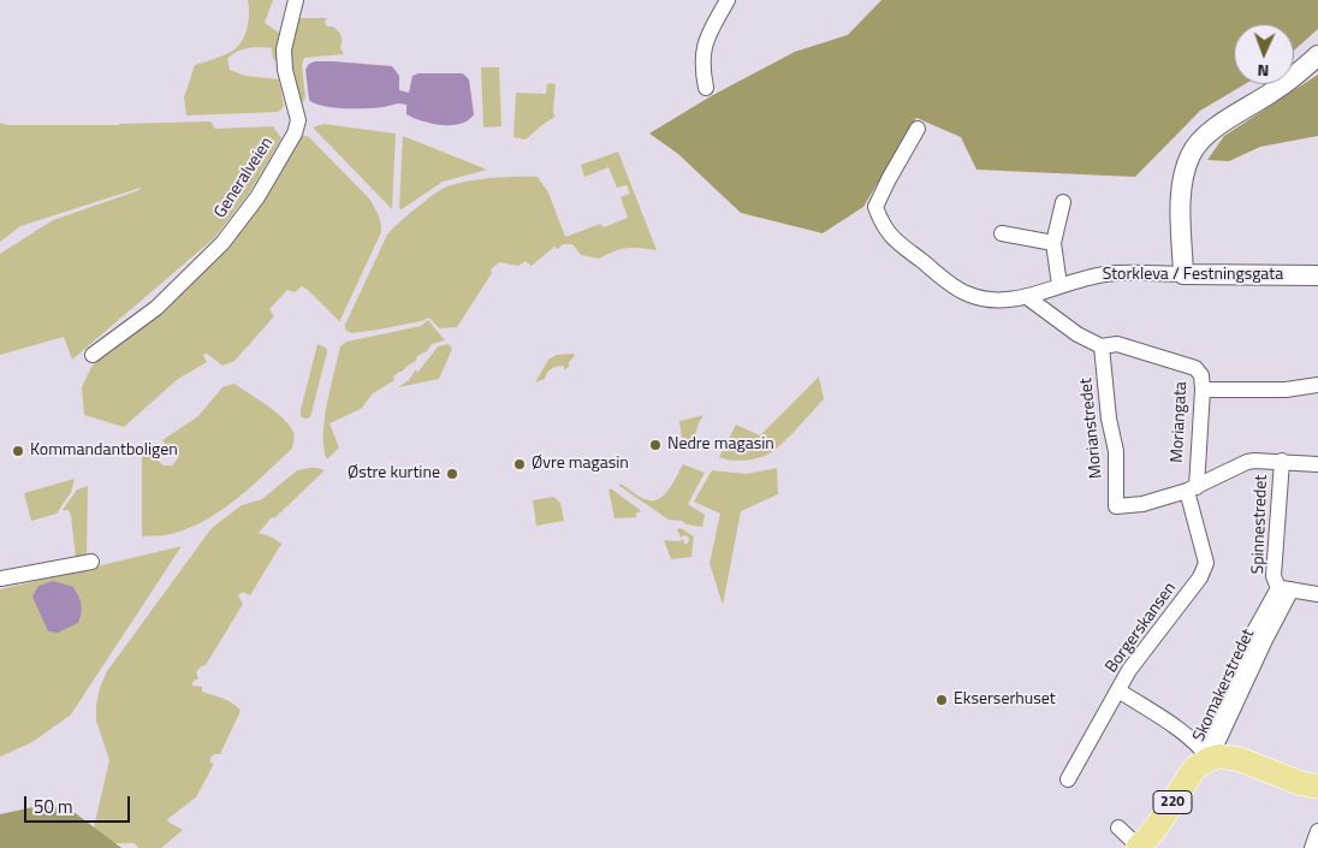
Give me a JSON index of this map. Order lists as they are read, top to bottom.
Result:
{
  "streets": {
    "main road": ["220"],
    "street": [
      "Generalveien",
      "Storkleva / Festningsgata",
      "Moriangata",
      "Morianstredet",
      "Spinnestredet",
      "Borgerskansen",
      "Skomakerstredet"
    ]
  },
  "crossings": [
    ["Storkleva / Festningsgata", "Moriangata"],
    ["Moriangata", "Morianstredet"],
    ["Moriangata", "Borgerskansen"],
    ["Morianstredet", "Borgerskansen"],
    ["Spinnestredet", "Skomakerstredet"],
    ["Skomakerstredet", "220"]
  ],
  "places": [
    "Nedre magasin",
    "Kommandantboligen",
    "Øvre magasin",
    "Østre kurtine",
    "Ekserserhuset"
  ],
  "scale_bar": "50 m",
  "north": "bottom"
}
